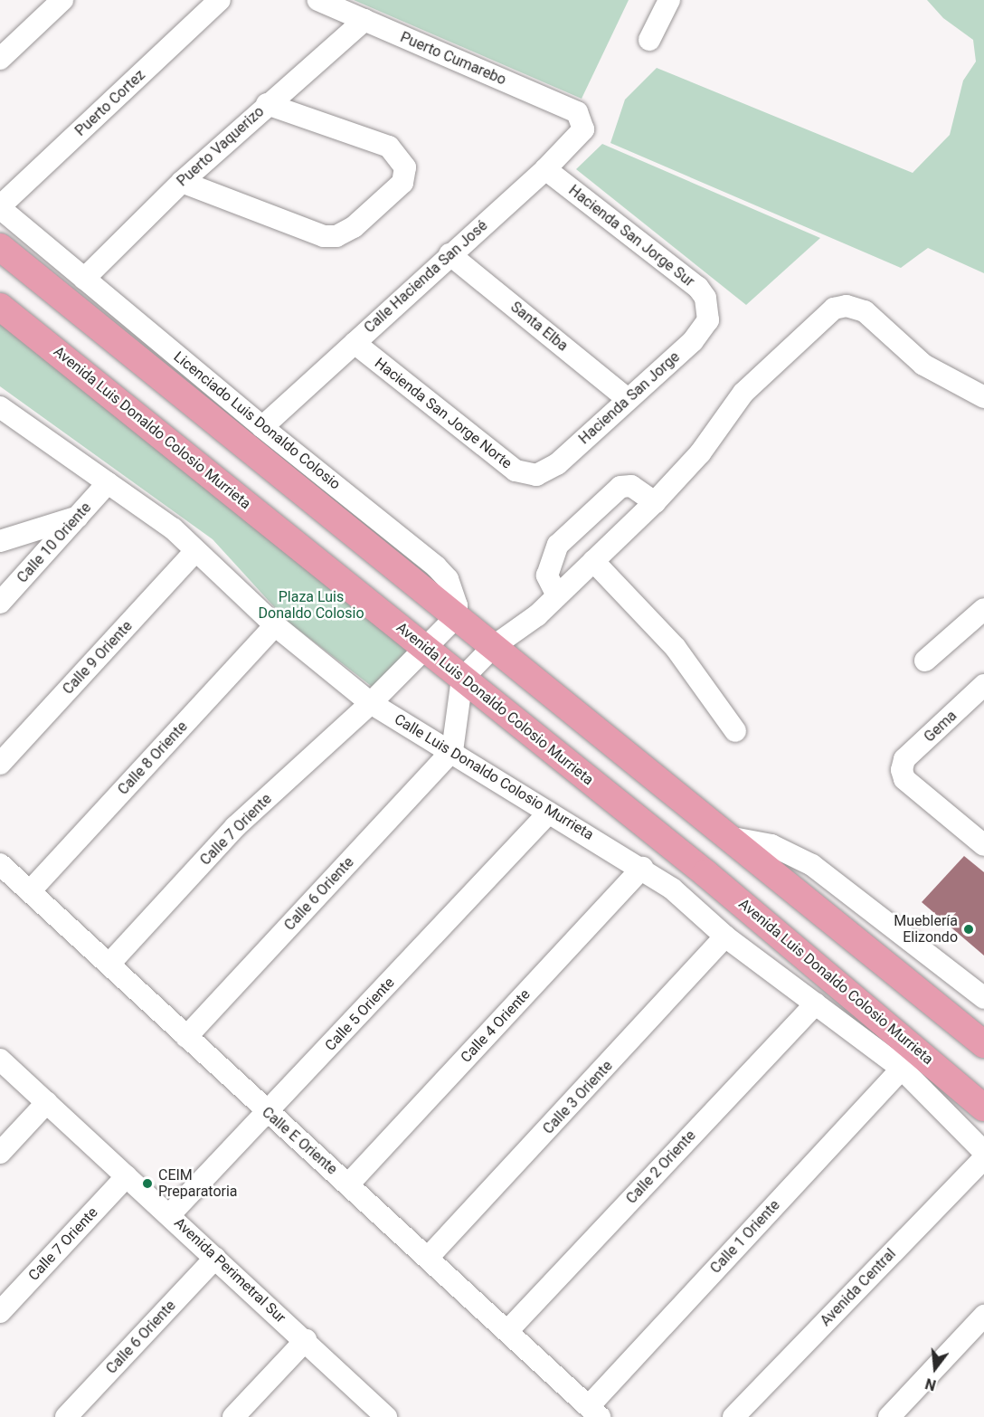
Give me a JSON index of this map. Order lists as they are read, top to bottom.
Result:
{
  "streets": {
    "main road": ["Avenida Luis Donaldo Colosio Murrieta"],
    "street": [
      "Puerto Cumarebo",
      "Puerto Cortez",
      "Puerto Vaquerizo",
      "Hacienda San Jorge Sur",
      "Calle Hacienda San José",
      "Santa Elba",
      "Hacienda San Jorge",
      "Hacienda San Jorge Norte",
      "Licenciado Luis Donaldo Colosio",
      "Calle 10 Oriente",
      "Calle 9 Oriente",
      "Gema",
      "Calle 8 Oriente",
      "Calle Luis Donaldo Colosio Murrieta",
      "Calle 7 Oriente",
      "Calle 6 Oriente",
      "Calle 5 Oriente",
      "Calle 4 Oriente",
      "Calle 3 Oriente",
      "Calle E Oriente",
      "Calle 2 Oriente",
      "Calle 1 Oriente",
      "Avenida Perimetral Sur",
      "Avenida Central"
    ]
  },
  "crossings": [
    ["Puerto Cumarebo", "Puerto Vaquerizo"],
    ["Puerto Cumarebo", "Calle Hacienda San José"],
    ["Puerto Cortez", "Licenciado Luis Donaldo Colosio"],
    ["Puerto Vaquerizo", "Licenciado Luis Donaldo Colosio"],
    ["Hacienda San Jorge Sur", "Calle Hacienda San José"],
    ["Hacienda San Jorge Sur", "Hacienda San Jorge"],
    ["Calle Hacienda San José", "Santa Elba"],
    ["Calle Hacienda San José", "Hacienda San Jorge Norte"],
    ["Calle Hacienda San José", "Licenciado Luis Donaldo Colosio"],
    ["Santa Elba", "Hacienda San Jorge"],
    ["Hacienda San Jorge", "Hacienda San Jorge Norte"],
    ["Avenida Luis Donaldo Colosio Murrieta", "Calle 7 Oriente"],
    ["Calle 10 Oriente", "Calle Luis Donaldo Colosio Murrieta"],
    ["Calle 9 Oriente", "Calle Luis Donaldo Colosio Murrieta"],
    ["Calle 8 Oriente", "Calle Luis Donaldo Colosio Murrieta"],
    ["Calle 8 Oriente", "Calle E Oriente"],
    ["Calle Luis Donaldo Colosio Murrieta", "Calle 7 Oriente"],
    ["Calle Luis Donaldo Colosio Murrieta", "Calle 6 Oriente"],
    ["Calle Luis Donaldo Colosio Murrieta", "Calle 5 Oriente"],
    ["Calle Luis Donaldo Colosio Murrieta", "Calle 4 Oriente"],
    ["Calle Luis Donaldo Colosio Murrieta", "Calle 3 Oriente"],
    ["Calle Luis Donaldo Colosio Murrieta", "Calle 2 Oriente"],
    ["Calle Luis Donaldo Colosio Murrieta", "Calle 1 Oriente"],
    ["Calle 7 Oriente", "Calle E Oriente"],
    ["Calle 7 Oriente", "Avenida Perimetral Sur"],
    ["Calle 6 Oriente", "Calle E Oriente"],
    ["Calle 6 Oriente", "Avenida Perimetral Sur"],
    ["Calle 5 Oriente", "Calle E Oriente"],
    ["Calle 5 Oriente", "Avenida Perimetral Sur"],
    ["Calle 4 Oriente", "Calle E Oriente"],
    ["Calle 3 Oriente", "Calle E Oriente"],
    ["Calle E Oriente", "Calle 2 Oriente"],
    ["Calle E Oriente", "Calle 1 Oriente"]
  ],
  "parks": ["Plaza Luis Donaldo Colosio"],
  "places": ["Mueblería Elizondo", "CEIM Preparatoria"],
  "north": "bottom"
}
